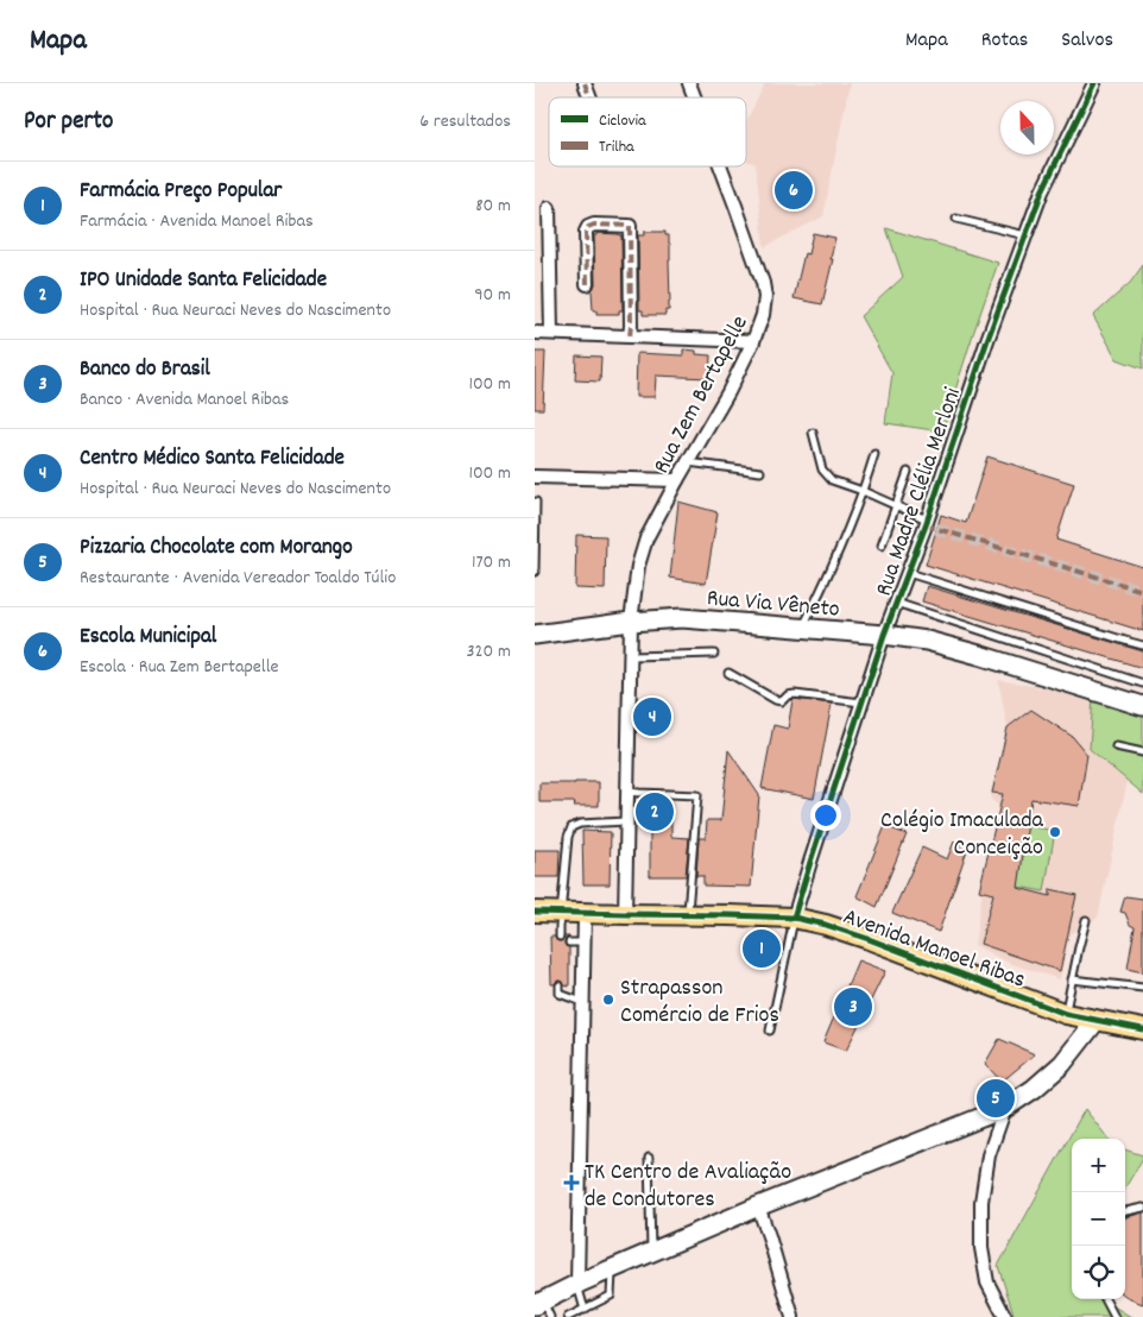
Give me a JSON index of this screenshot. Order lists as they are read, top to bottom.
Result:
{
  "streets": {
    "main road": ["Rua Via Vêneto", "Avenida Manoel Ribas"],
    "street": ["Rua Zem Bertapelle", "Rua Madre Clélia Merloni"]
  },
  "crossings": [
    ["Rua Zem Bertapelle", "Rua Via Vêneto"],
    ["Rua Zem Bertapelle", "Avenida Manoel Ribas"],
    ["Rua Madre Clélia Merloni", "Rua Via Vêneto"],
    ["Rua Madre Clélia Merloni", "Avenida Manoel Ribas"]
  ],
  "places": {
    "other": ["Colégio Imaculada Conceição", "Strapasson Comércio de Frios"],
    "health": ["TK Centro de Avaliação de Condutores"]
  },
  "legend": ["Ciclovia", "Trilha"],
  "north": "top",
  "page": {
    "header": "Mapa",
    "nav": ["Mapa", "Rotas", "Salvos"],
    "heading": ["Por perto", "6 resultados"],
    "list": [
      {
        "mark": "1",
        "name": "Farmácia Preço Popular",
        "note": "Farmácia · Avenida Manoel Ribas",
        "value": "80 m"
      },
      {
        "mark": "2",
        "name": "IPO Unidade Santa Felicidade",
        "note": "Hospital · Rua Neuraci Neves do Nascimento",
        "value": "90 m"
      },
      {
        "mark": "3",
        "name": "Banco do Brasil",
        "note": "Banco · Avenida Manoel Ribas",
        "value": "100 m"
      },
      {
        "mark": "4",
        "name": "Centro Médico Santa Felicidade",
        "note": "Hospital · Rua Neuraci Neves do Nascimento",
        "value": "100 m"
      },
      {
        "mark": "5",
        "name": "Pizzaria Chocolate com Morango",
        "note": "Restaurante · Avenida Vereador Toaldo Túlio",
        "value": "170 m"
      },
      {
        "mark": "6",
        "name": "Escola Municipal",
        "note": "Escola · Rua Zem Bertapelle",
        "value": "320 m"
      }
    ],
    "pins": [
      "6",
      "4",
      "2",
      "1",
      "3",
      "5"
    ],
    "map_buttons": ["+", "−"]
  }
}
